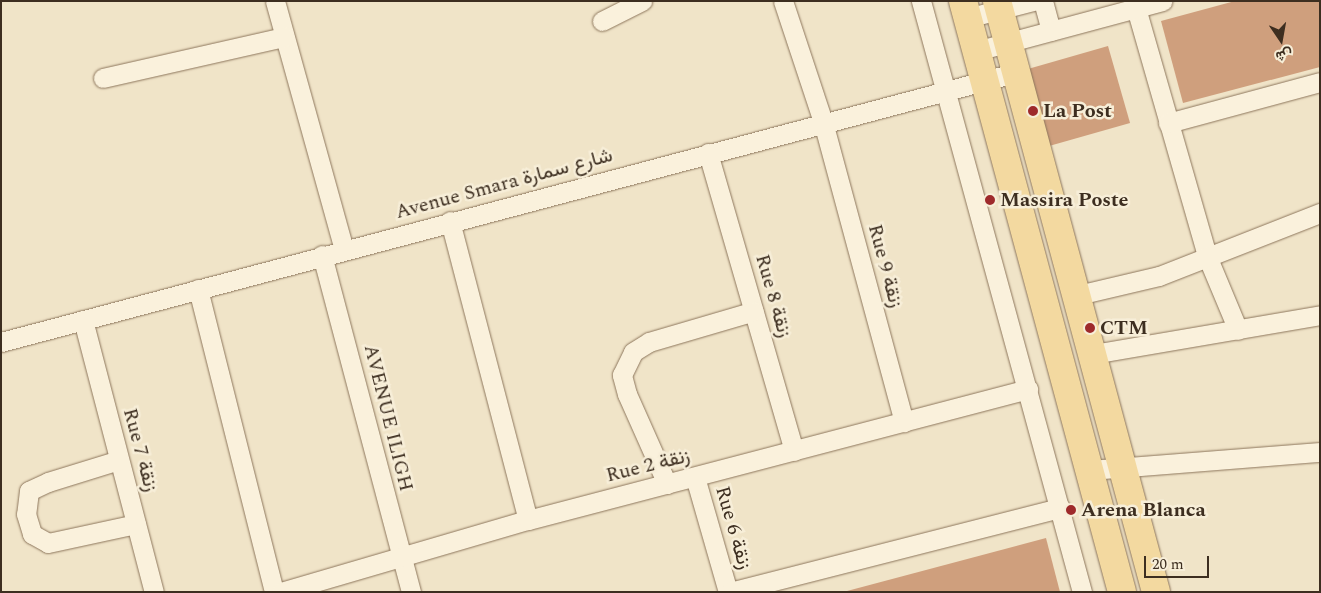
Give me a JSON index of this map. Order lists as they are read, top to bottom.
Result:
{
  "streets": {
    "street": [
      "Avenue Smara شارع سمارة",
      "Rue 9 زنقة",
      "Rue 8 زنقة",
      "AVENUE ILIGH",
      "Rue 7 زنقة",
      "Rue 2 زنقة",
      "Rue 6 زنقة"
    ]
  },
  "crossings": [
    ["Avenue Smara شارع سمارة", "Rue 9 زنقة"],
    ["Avenue Smara شارع سمارة", "Rue 8 زنقة"],
    ["Avenue Smara شارع سمارة", "AVENUE ILIGH"],
    ["Avenue Smara شارع سمارة", "Rue 7 زنقة"],
    ["Rue 9 زنقة", "Rue 2 زنقة"],
    ["Rue 8 زنقة", "Rue 2 زنقة"],
    ["AVENUE ILIGH", "Rue 2 زنقة"],
    ["Rue 2 زنقة", "Rue 6 زنقة"]
  ],
  "places": [
    "La Post",
    "Massira Poste",
    "CTM",
    "Arena Blanca"
  ],
  "scale_bar": "20 m",
  "north": "bottom"
}
